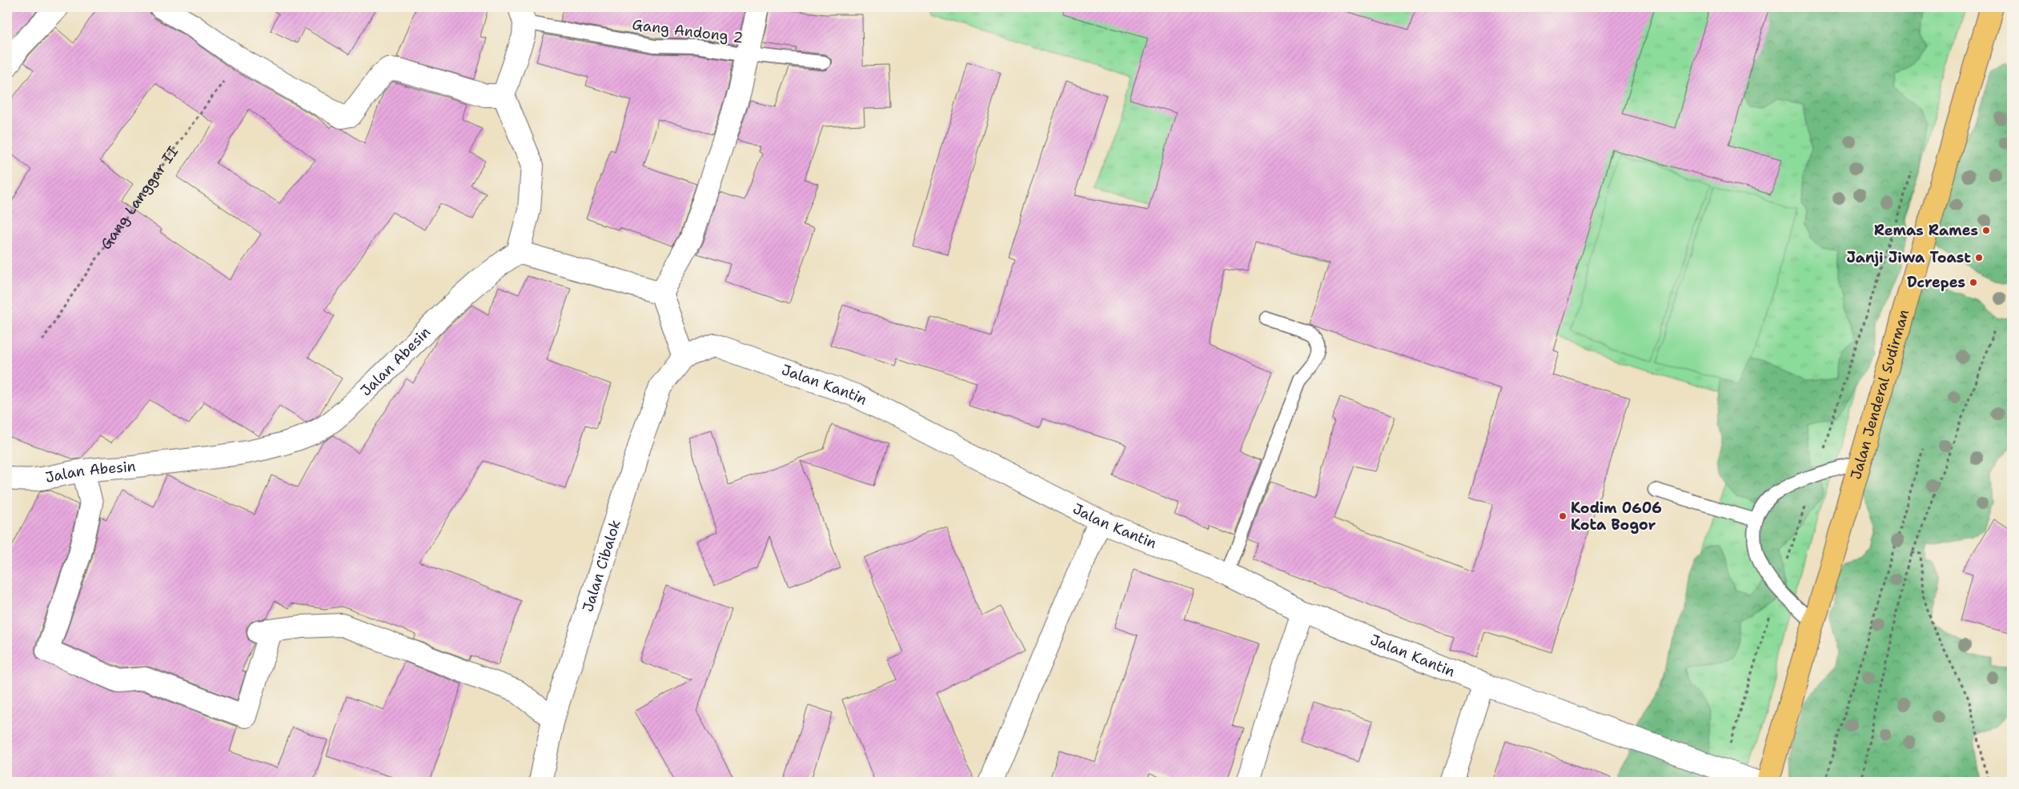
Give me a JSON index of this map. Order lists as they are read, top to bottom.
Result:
{
  "streets": {
    "main road": ["Jalan Jenderal Sudirman"],
    "street": ["Jalan Abesin", "Jalan Kantin", "Jalan Cibalok"],
    "lane": ["Gang Andong 2"],
    "path": ["Gang Langgar II"]
  },
  "crossings": [
    ["Jalan Kantin", "Jalan Cibalok"]
  ],
  "places": [
    "Remas Rames",
    "Janji Jiwa Toast",
    "Dcrepes",
    "Kodim 0606 Kota Bogor"
  ]
}
